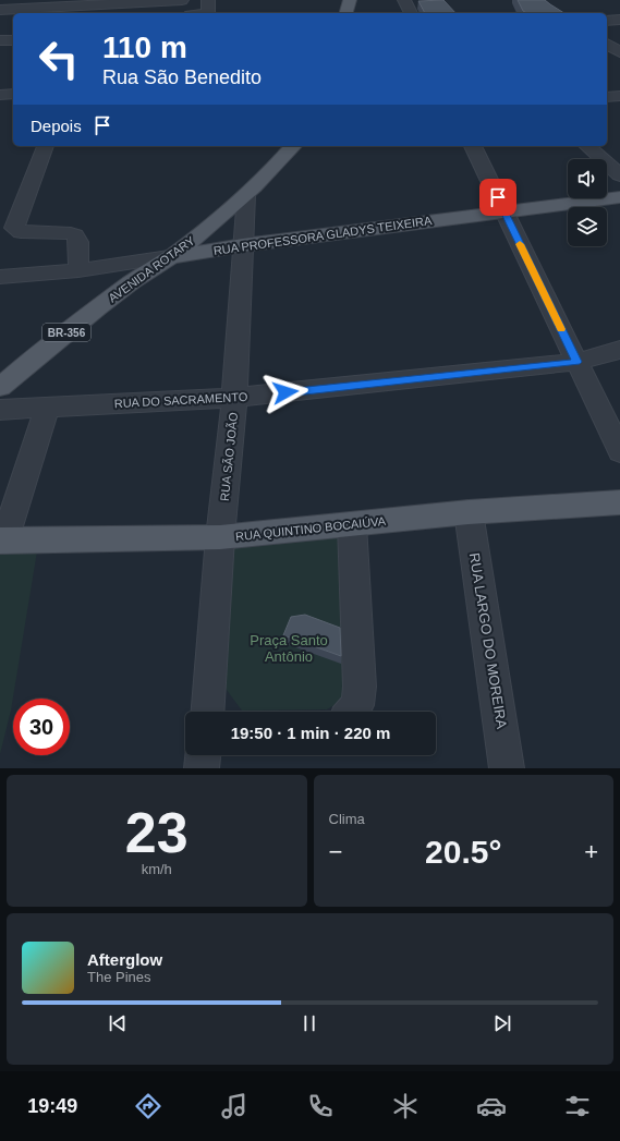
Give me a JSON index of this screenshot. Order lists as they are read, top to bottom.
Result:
{
  "streets": {
    "main road": [
      "RUA PROFESSORA GLADYS TEIXEIRA",
      "AVENIDA ROTARY",
      "BR-356",
      "RUA QUINTINO BOCAIÚVA"
    ],
    "street": ["RUA DO SACRAMENTO", "RUA SÃO JOÃO", "RUA LARGO DO MOREIRA"]
  },
  "crossings": [
    ["RUA PROFESSORA GLADYS TEIXEIRA", "AVENIDA ROTARY"],
    ["RUA PROFESSORA GLADYS TEIXEIRA", "RUA SÃO JOÃO"],
    ["AVENIDA ROTARY", "RUA SÃO JOÃO"],
    ["RUA DO SACRAMENTO", "RUA SÃO JOÃO"],
    ["RUA SÃO JOÃO", "RUA QUINTINO BOCAIÚVA"],
    ["RUA QUINTINO BOCAIÚVA", "RUA LARGO DO MOREIRA"]
  ],
  "parks": ["Praça Santo Antônio"],
  "page": {
    "turn": ["110 m", "Rua São Benedito"],
    "then": "Depois",
    "limit": "30",
    "trip": "19:50 · 1 min · 220 m",
    "tile": [
      ["23", "km/h"],
      "Clima"
    ],
    "heat": ["−", "20.5°", "+"],
    "song": ["Afterglow", "The Pines"],
    "tabs": "19:49"
  }
}
